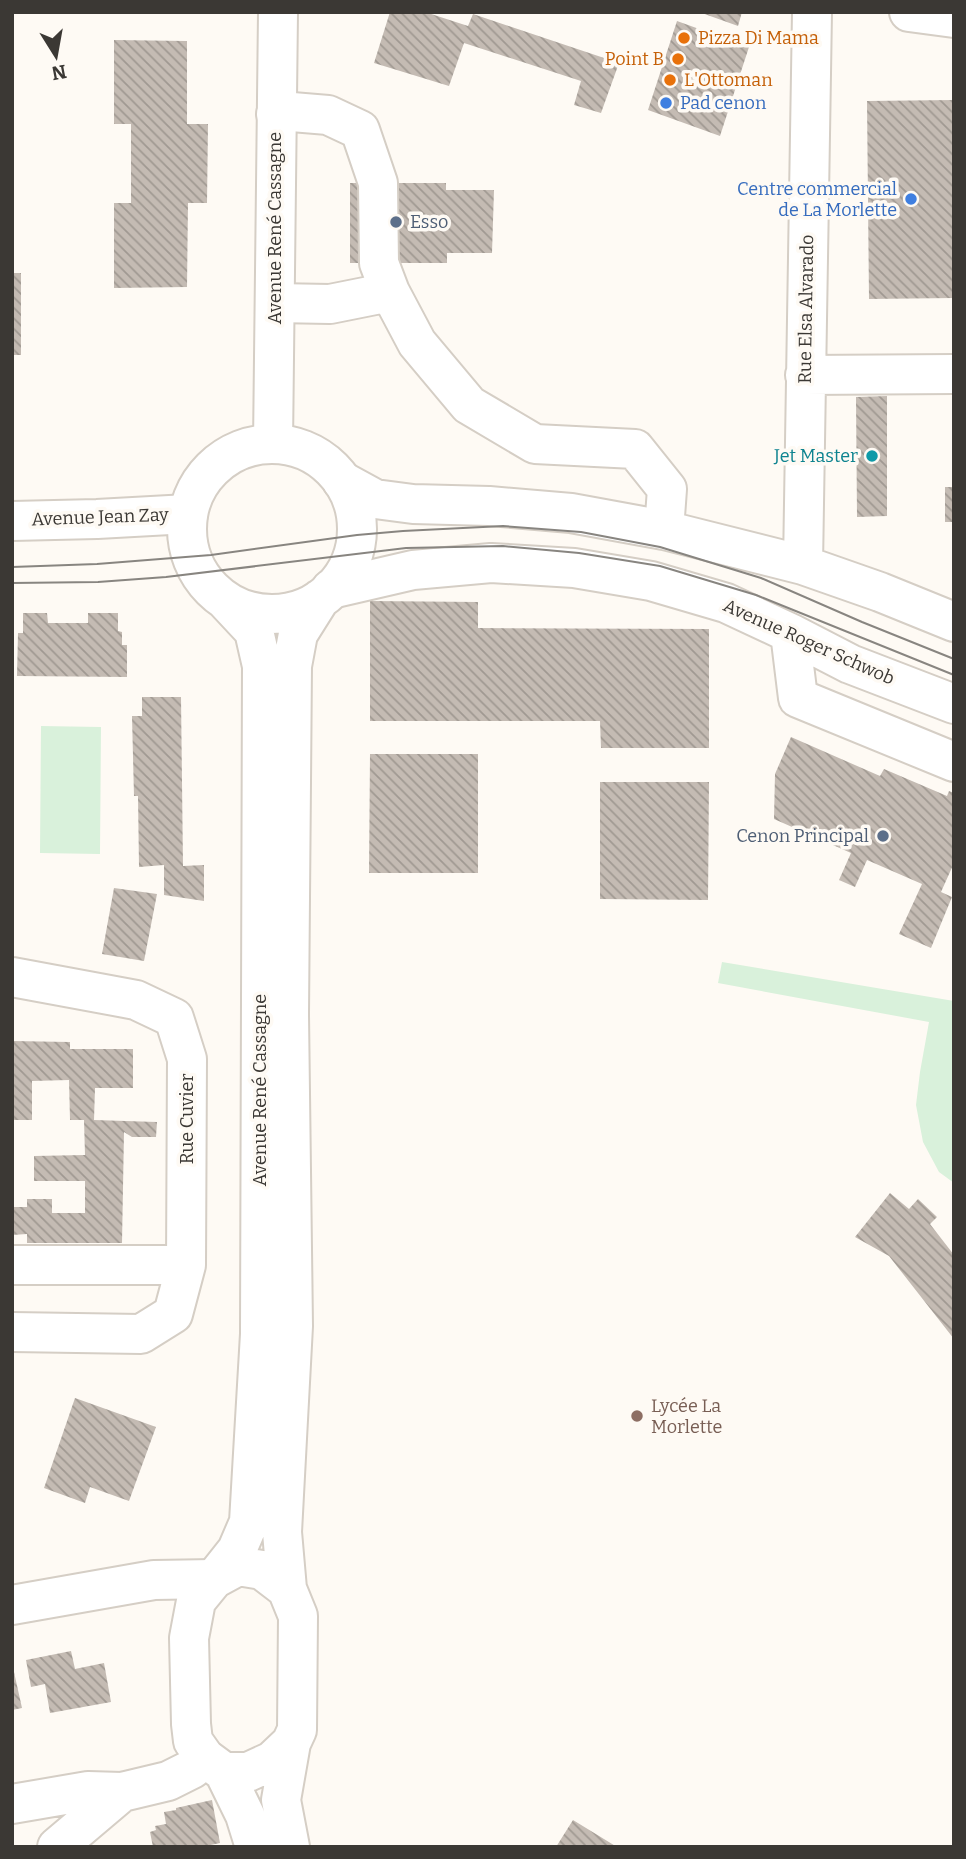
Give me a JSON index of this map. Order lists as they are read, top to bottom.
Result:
{
  "streets": {
    "main road": [
      "Avenue René Cassagne",
      "Rue Elsa Alvarado",
      "Avenue Jean Zay",
      "Avenue Roger Schwob",
      "Rue Cuvier"
    ]
  },
  "crossings": [
    ["Avenue René Cassagne", "Avenue Jean Zay"],
    ["Avenue René Cassagne", "Avenue Roger Schwob"],
    ["Avenue Jean Zay", "Avenue Roger Schwob"]
  ],
  "places": [
    "Pizza Di Mama",
    "Point B",
    "L'Ottoman",
    "Pad cenon",
    "Centre commercial de La Morlette",
    "Esso",
    "Jet Master",
    "Cenon Principal",
    "Lycée La Morlette"
  ],
  "north": "bottom"
}
